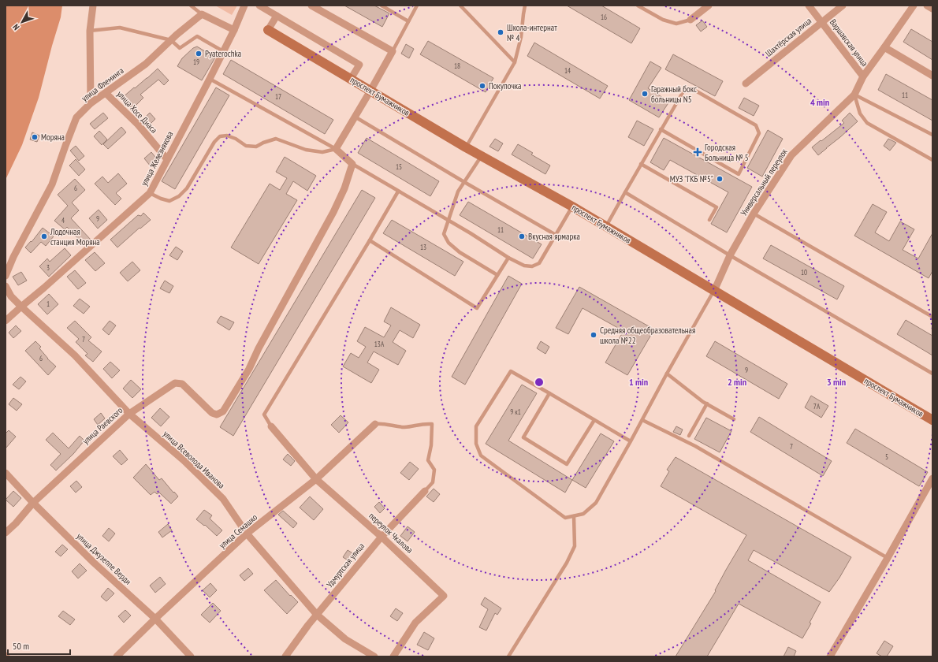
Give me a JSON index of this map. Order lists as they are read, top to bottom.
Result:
{
  "streets": {
    "street": [
      "Шахтёрская улица",
      "Варшавская улица",
      "улица Флеминга",
      "проспект Бумажников",
      "улица Хосе Диаса",
      "улица Железнякова",
      "Универсальный переулок",
      "улица Раевского",
      "улица Всеволода Иванова",
      "улица Семашко",
      "переулок Чкалова",
      "улица Джузеппе Верди",
      "Удмуртская улица"
    ]
  },
  "crossings": [
    ["Шахтёрская улица", "Варшавская улица"],
    ["Варшавская улица", "Универсальный переулок"],
    ["улица Флеминга", "улица Хосе Диаса"],
    ["проспект Бумажников", "Универсальный переулок"],
    ["улица Хосе Диаса", "улица Железнякова"],
    ["улица Железнякова", "улица Всеволода Иванова"],
    ["улица Раевского", "улица Всеволода Иванова"],
    ["улица Раевского", "улица Джузеппе Верди"],
    ["улица Всеволода Иванова", "улица Семашко"],
    ["улица Всеволода Иванова", "Удмуртская улица"],
    ["улица Семашко", "переулок Чкалова"],
    ["улица Семашко", "улица Джузеппе Верди"],
    ["переулок Чкалова", "Удмуртская улица"]
  ],
  "places": {
    "other": [
      "Школа-интернат № 4",
      "Pyaterochka",
      "Покупочка",
      "Гаражный бокс больницы N5",
      "Моряна",
      "МУЗ \"ГКБ №5\"",
      "Лодочная станция Моряна",
      "Вкусная ярмарка",
      "Средняя общеобразовательная школа №22"
    ],
    "health": ["Городская Больница № 5"]
  },
  "house_numbers": [
    "16",
    "19",
    "18",
    "14",
    "11",
    "17",
    "15",
    "6",
    "9",
    "4",
    "11",
    "13",
    "3",
    "10",
    "1",
    "7",
    "13А",
    "6",
    "9",
    "7А",
    "9 к1",
    "7",
    "5"
  ],
  "scale_bar": "50 m",
  "north": "bottom left",
  "rings": [
    "4 min",
    "1 min",
    "2 min",
    "3 min"
  ]
}
